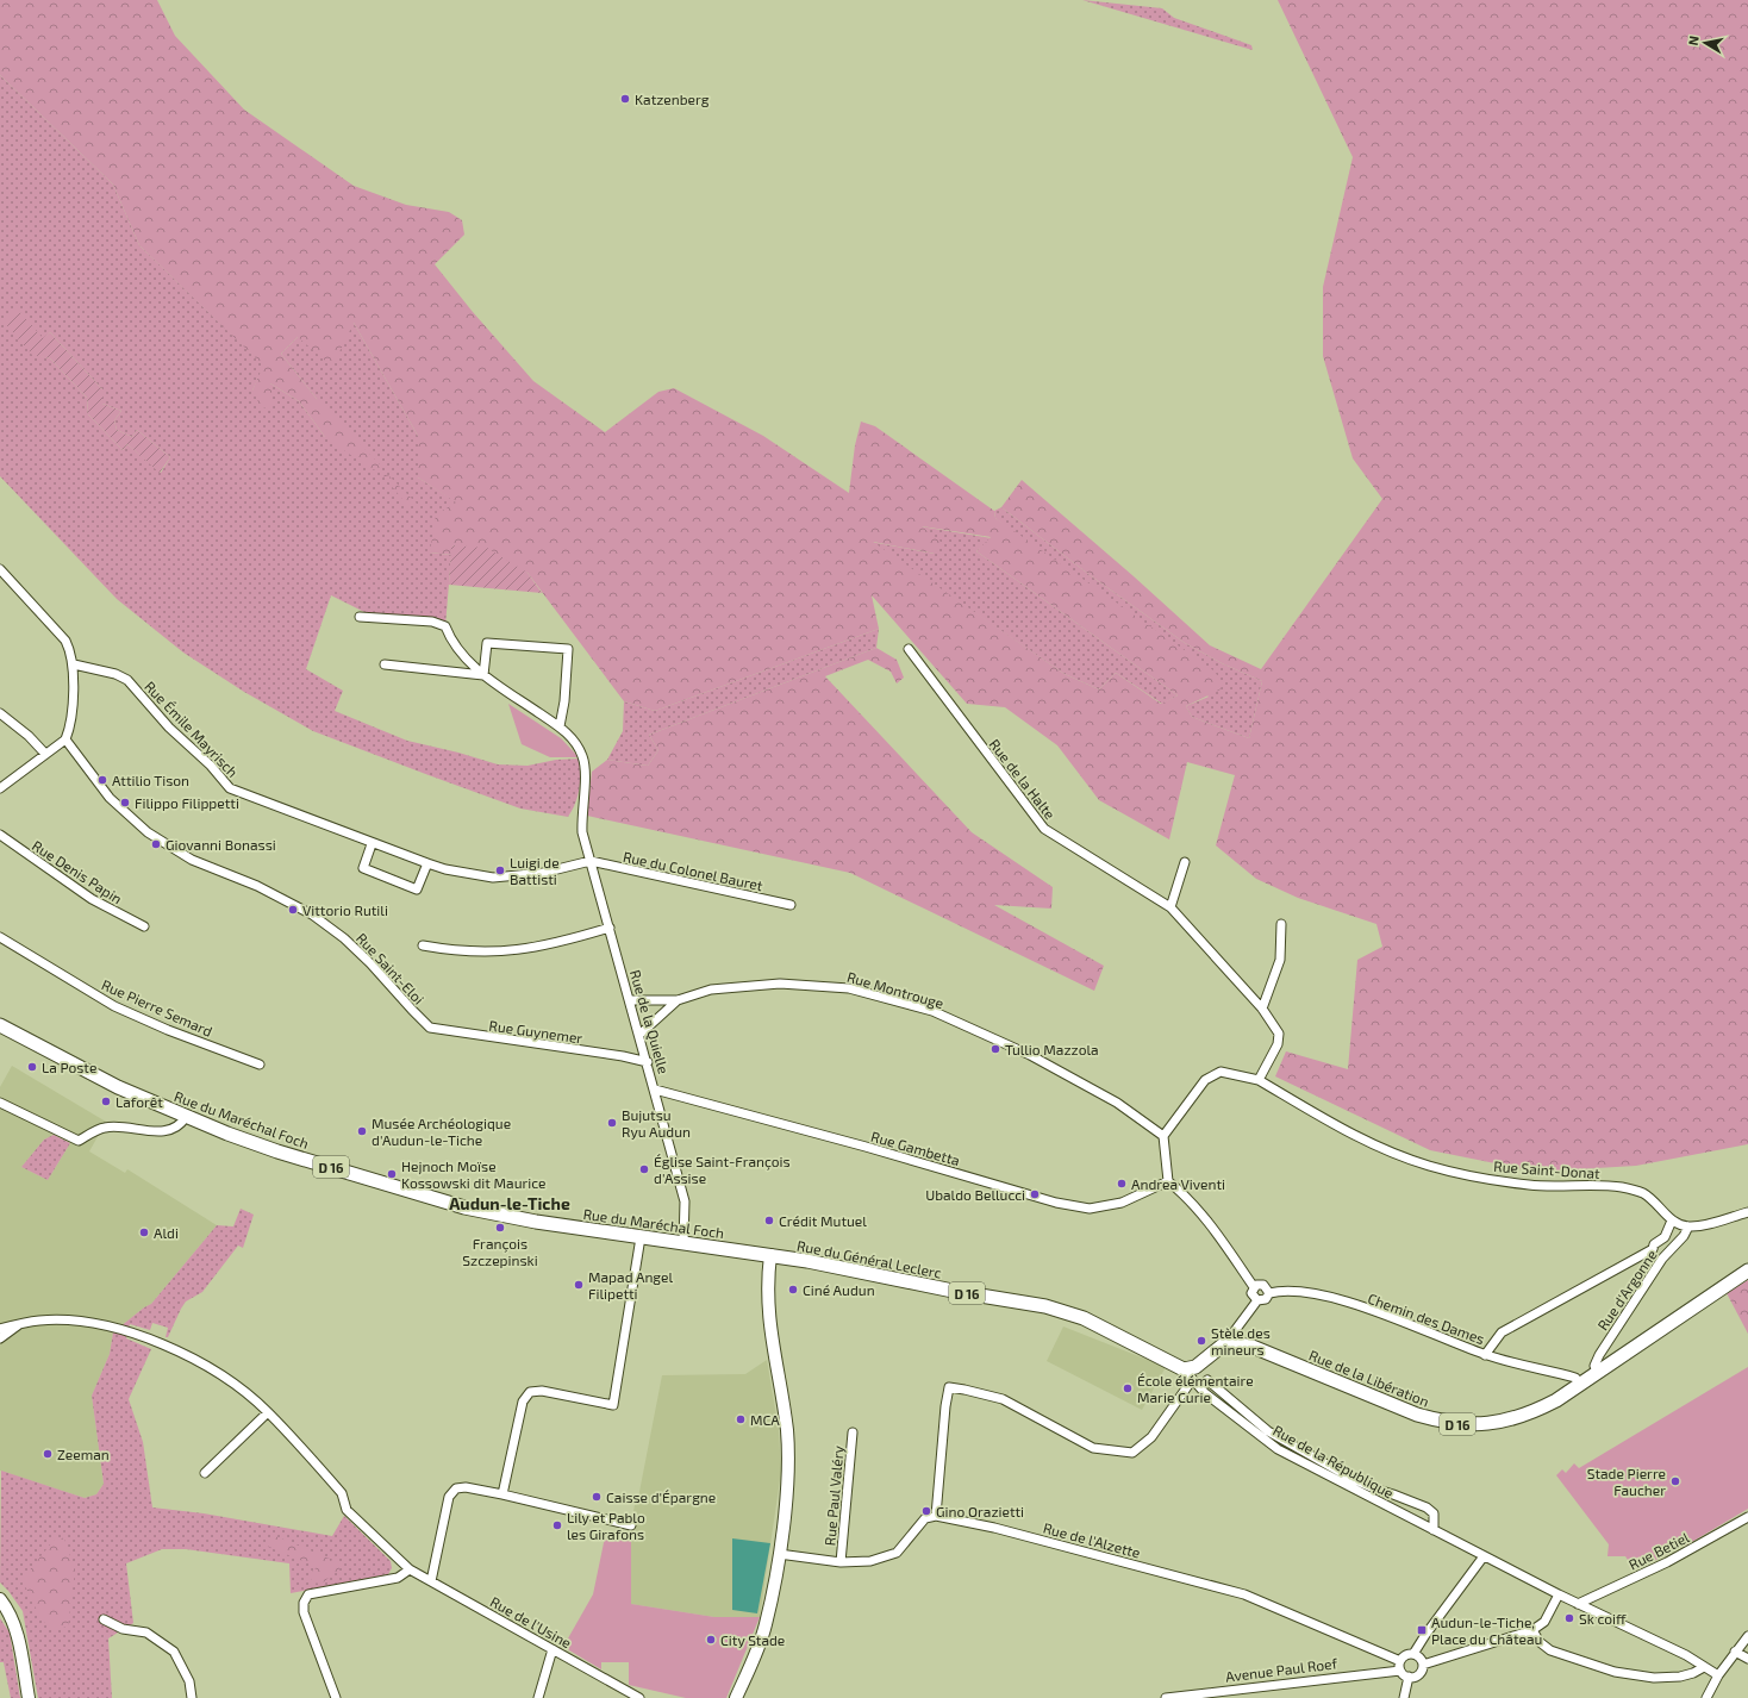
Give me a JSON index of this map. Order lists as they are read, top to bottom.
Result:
{
  "streets": {
    "main road": [
      "Rue du Maréchal Foch",
      "D 16",
      "Rue du Général Leclerc",
      "Rue de la Libération"
    ],
    "street": [
      "Rue Émile Mayrisch",
      "Rue de la Halte",
      "Rue du Colonel Bauret",
      "Rue Denis Papin",
      "Rue Saint-Eloi",
      "Rue Montrouge",
      "Rue Pierre Semard",
      "Rue de la Quielle",
      "Rue Guynemer",
      "Rue Gambetta",
      "Rue Saint-Donat",
      "Rue d'Argonne",
      "Chemin des Dames",
      "Rue de la République",
      "Rue Paul Valéry",
      "Rue de l'Alzette",
      "Rue Betiel",
      "Rue de l'Usine",
      "Avenue Paul Roef"
    ]
  },
  "crossings": [
    ["Rue Émile Mayrisch", "Rue du Colonel Bauret"],
    ["Rue Émile Mayrisch", "Rue de la Quielle"],
    ["Rue de la Halte", "Rue Saint-Donat"],
    ["Rue du Colonel Bauret", "Rue de la Quielle"],
    ["Rue Saint-Eloi", "Rue Guynemer"],
    ["Rue Montrouge", "Rue de la Quielle"],
    ["Rue de la Quielle", "Rue Guynemer"],
    ["Rue de la Quielle", "Rue du Maréchal Foch"],
    ["Rue de la Quielle", "Rue Gambetta"],
    ["Rue du Maréchal Foch", "Rue du Général Leclerc"],
    ["Rue Saint-Donat", "Chemin des Dames"],
    ["Rue du Général Leclerc", "Rue de la République"],
    ["Rue d'Argonne", "Rue de la Libération"],
    ["Chemin des Dames", "Rue de la Libération"],
    ["Rue de l'Alzette", "Avenue Paul Roef"]
  ],
  "districts": ["Audun-le-Tiche"],
  "places": {
    "other": [
      "Katzenberg",
      "Attilio Tison",
      "Filippo Filippetti",
      "Giovanni Bonassi",
      "Luigi de Battisti",
      "Vittorio Rutili",
      "Tullio Mazzola",
      "La Poste",
      "Laforêt",
      "Bujutsu Ryu Audun",
      "Musée Archéologique d'Audun-le-Tiche",
      "Église Saint-François d'Assise",
      "Hejnoch Moïse Kossowski dit Maurice",
      "Andrea Viventi",
      "Ubaldo Bellucci",
      "Crédit Mutuel",
      "François Szczepinski",
      "Aldi",
      "Mapad Angel Filipetti",
      "Ciné Audun",
      "Stèle des mineurs",
      "École élémentaire Marie Curie",
      "MCA",
      "Zeeman",
      "Stade Pierre Faucher",
      "Caisse d'Épargne",
      "Gino Orazietti",
      "Lily et Pablo les Girafons",
      "Sk coiff",
      "City Stade"
    ],
    "transit": ["Audun-le-Tiche, Place du Château"]
  },
  "north": "left"
}
